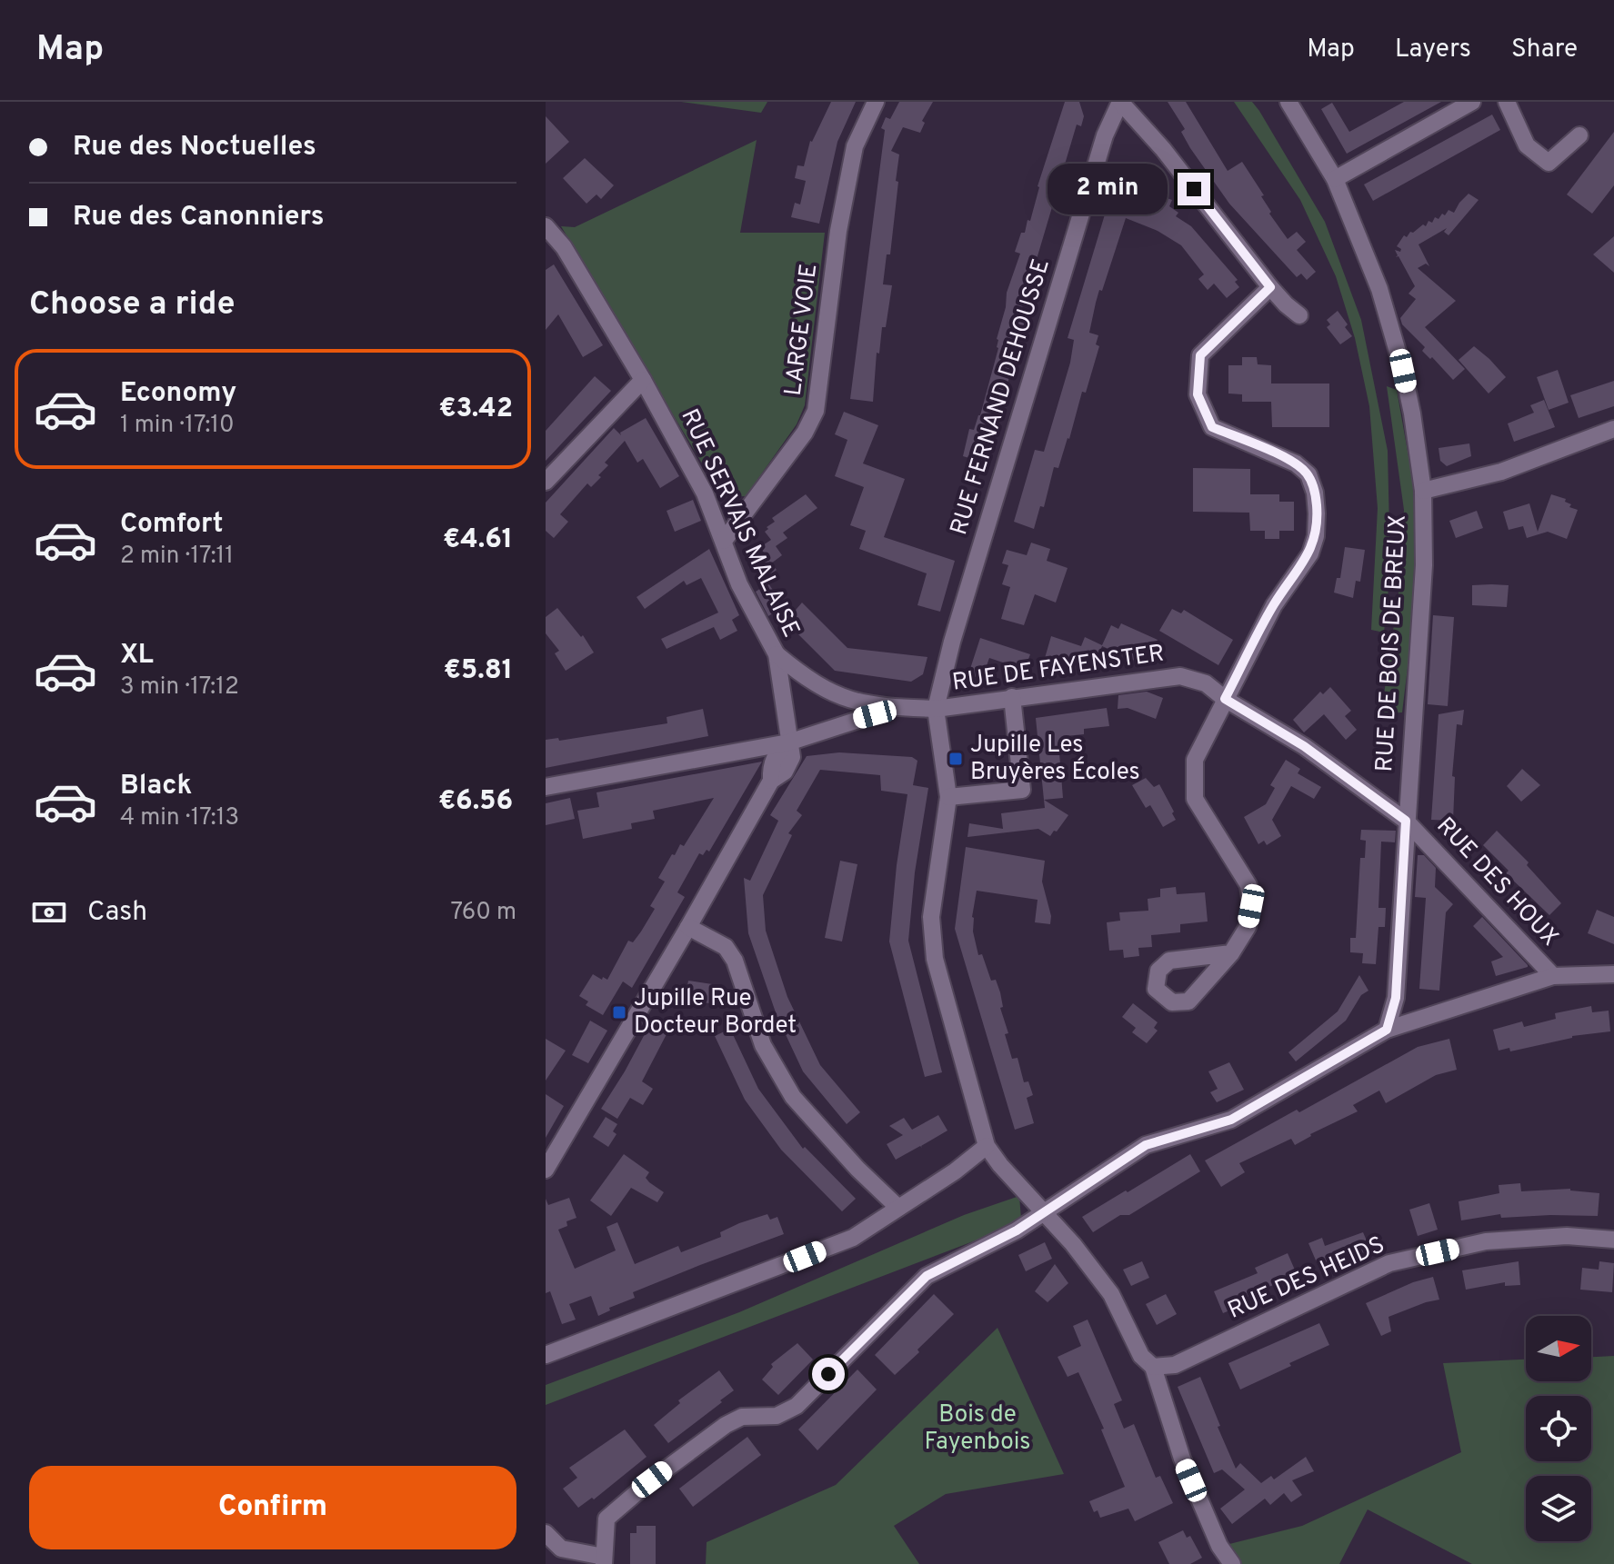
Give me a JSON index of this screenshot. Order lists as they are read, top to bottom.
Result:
{
  "streets": {
    "street": [
      "LARGE VOIE",
      "RUE FERNAND DEHOUSSE",
      "RUE SERVAIS MALAISE",
      "RUE DE BOIS DE BREUX",
      "RUE DE FAYENSTER",
      "RUE DES HOUX",
      "RUE DES HEIDS"
    ]
  },
  "crossings": [
    ["LARGE VOIE", "RUE SERVAIS MALAISE"],
    ["RUE FERNAND DEHOUSSE", "RUE DE FAYENSTER"],
    ["RUE SERVAIS MALAISE", "RUE DE FAYENSTER"],
    ["RUE DE BOIS DE BREUX", "RUE DE FAYENSTER"],
    ["RUE DE BOIS DE BREUX", "RUE DES HOUX"],
    ["RUE DE FAYENSTER", "RUE DES HOUX"]
  ],
  "parks": ["Bois de Fayenbois"],
  "places": {
    "transit": ["Jupille Les Bruyères Écoles", "Jupille Rue Docteur Bordet"]
  },
  "north": "right",
  "page": {
    "header": "Map",
    "nav": ["Map", "Layers", "Share"],
    "banner": ["Rue des Noctuelles", "Rue des Canonniers"],
    "bubble": "2 min",
    "heading": "Choose a ride",
    "list": [
      {
        "name": "Economy",
        "note": "1 min · 17:10",
        "value": "€3.42"
      },
      {
        "name": "Comfort",
        "note": "2 min · 17:11",
        "value": "€4.61"
      },
      {
        "name": "XL",
        "note": "3 min · 17:12",
        "value": "€5.81"
      },
      {
        "name": "Black",
        "note": "4 min · 17:13",
        "value": "€6.56"
      }
    ],
    "pay": ["Cash", "760 m"],
    "buttons": "Confirm"
  }
}
